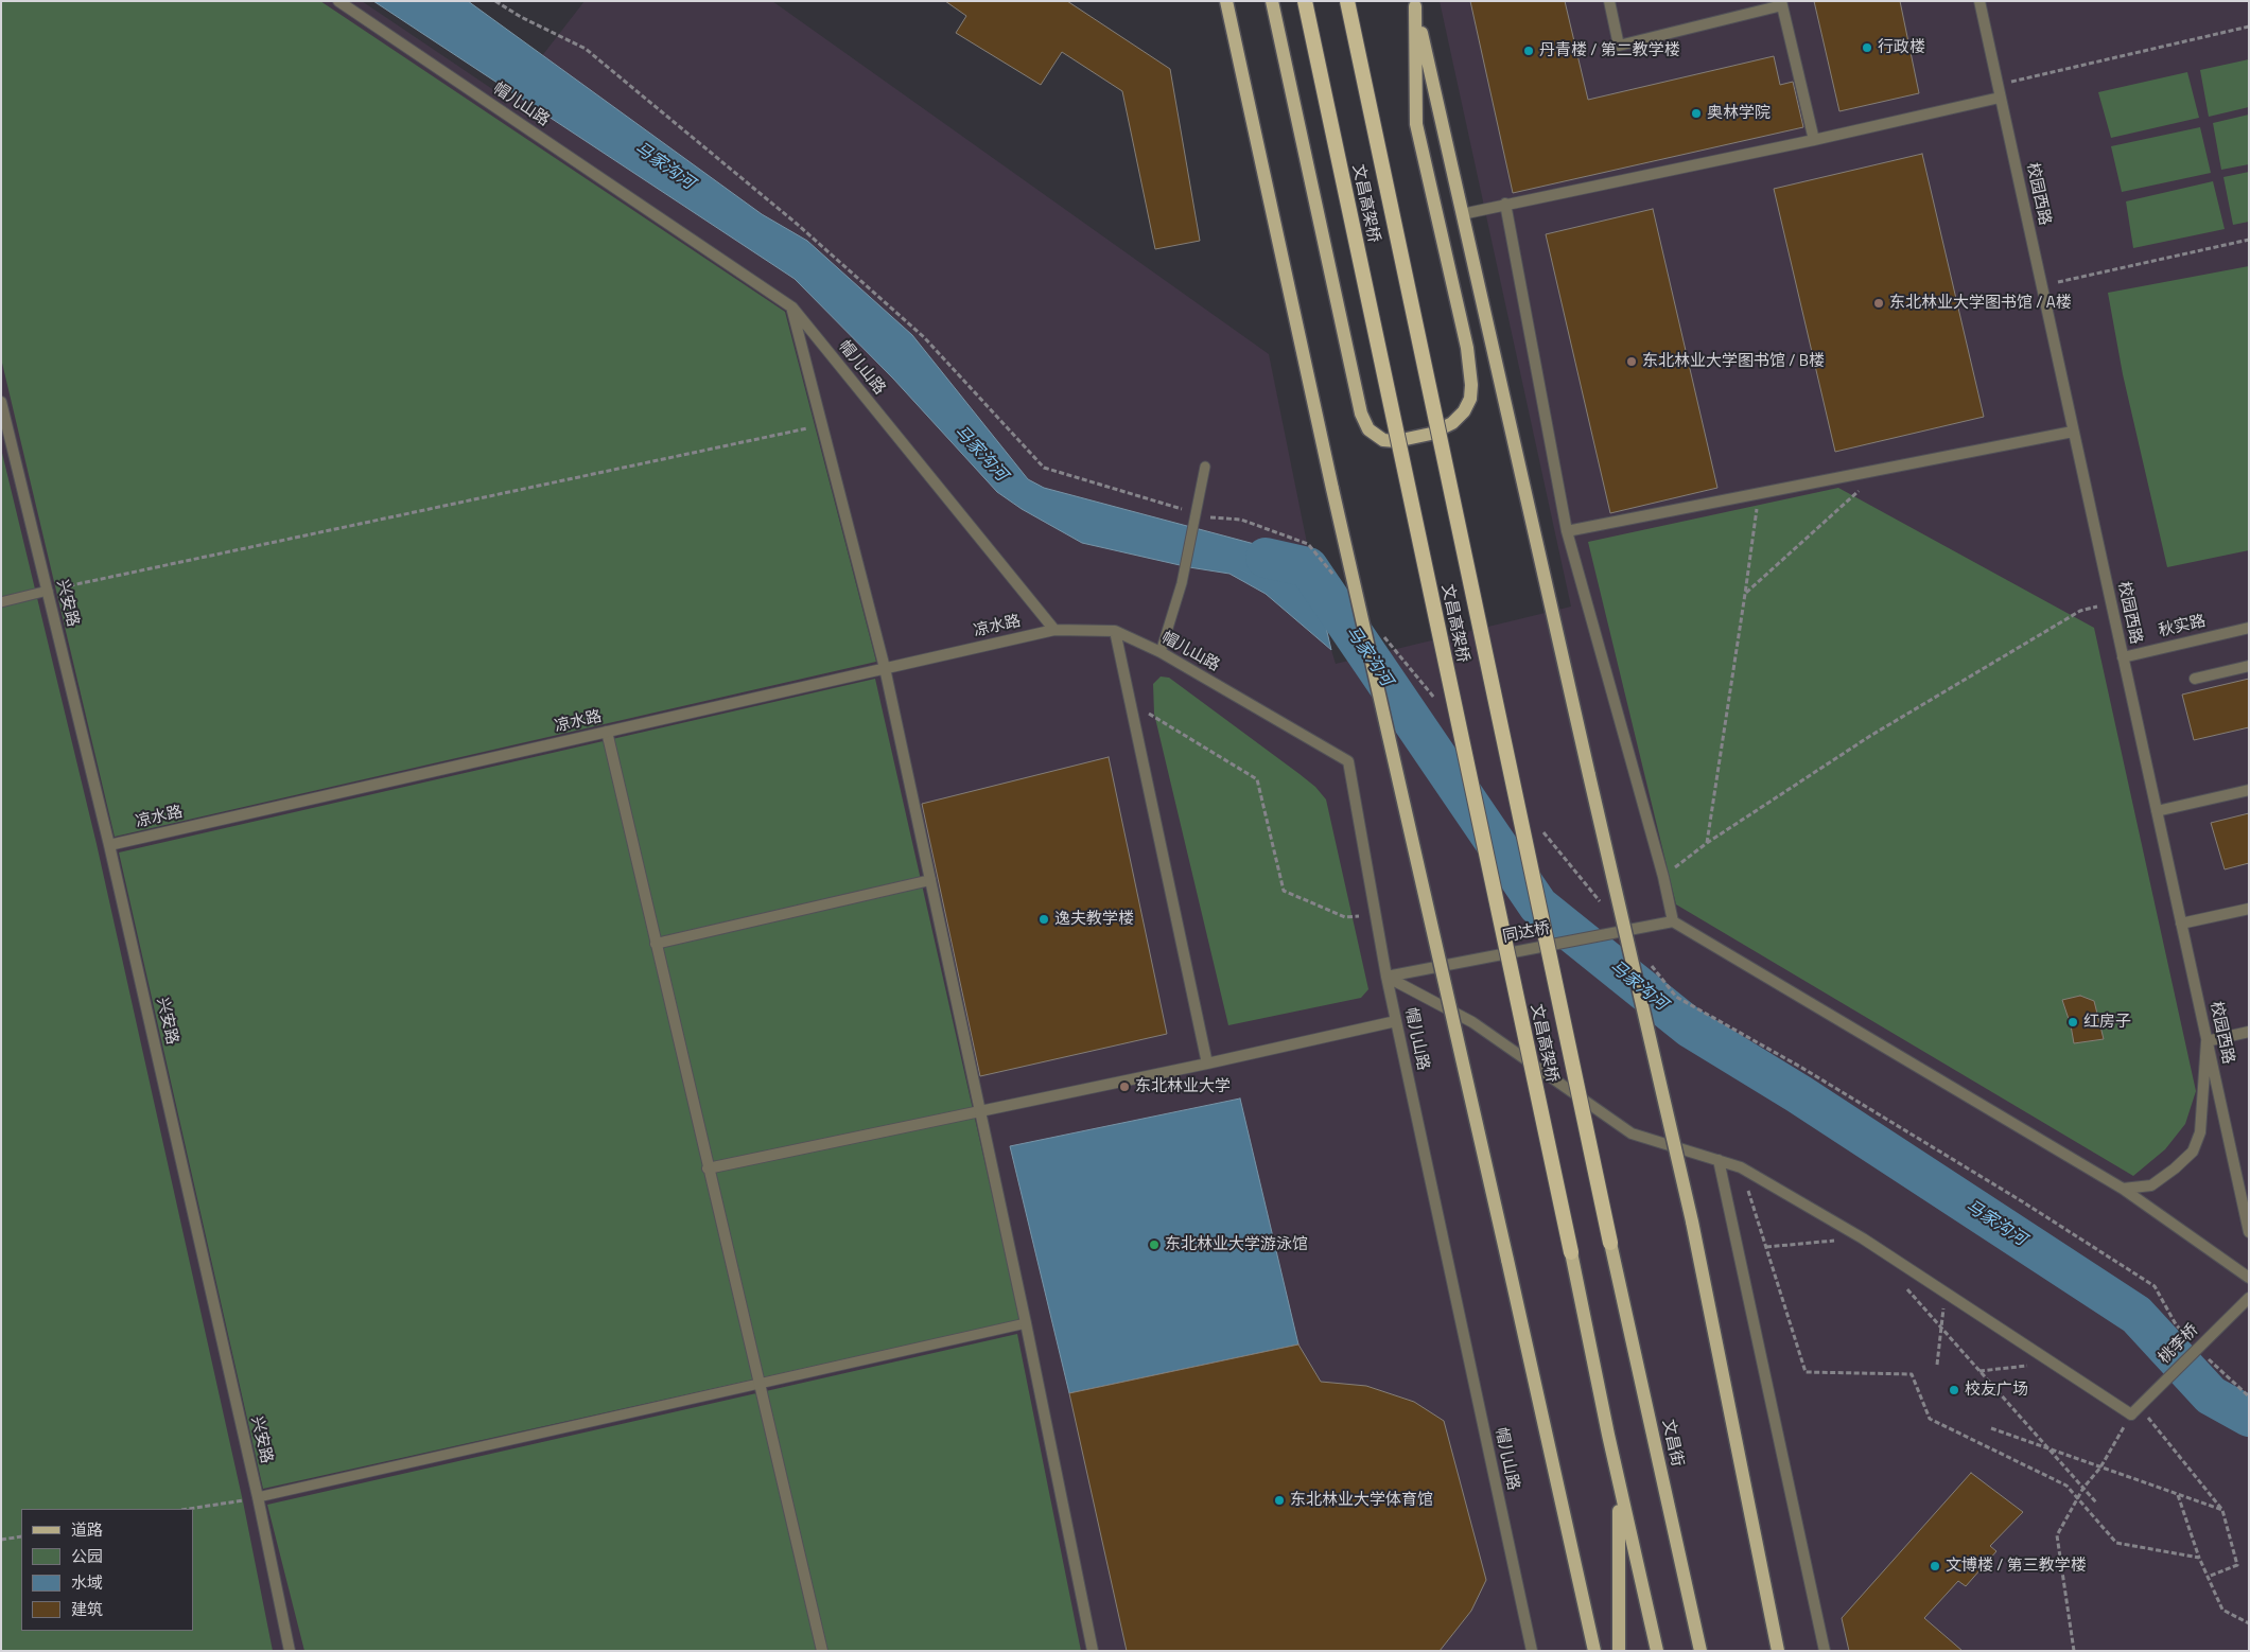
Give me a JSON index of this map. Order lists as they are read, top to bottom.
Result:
{
  "streets": {
    "highway": ["文昌高架桥"],
    "main road": ["文昌街"],
    "street": [
      "帽儿山路",
      "校园西路",
      "兴安路",
      "凉水路",
      "秋实路",
      "同达桥",
      "桃李桥"
    ]
  },
  "crossings": [
    ["帽儿山路", "凉水路"],
    ["帽儿山路", "同达桥"],
    ["校园西路", "秋实路"],
    ["文昌高架桥", "文昌街"],
    ["兴安路", "凉水路"]
  ],
  "water": ["马家沟河"],
  "places": [
    "行政楼",
    "丹青楼 / 第二教学楼",
    "奥林学院",
    "东北林业大学图书馆 / A楼",
    "东北林业大学图书馆 / B楼",
    "逸夫教学楼",
    "红房子",
    "东北林业大学",
    "东北林业大学游泳馆",
    "校友广场",
    "东北林业大学体育馆",
    "文博楼 / 第三教学楼"
  ],
  "legend": [
    "道路",
    "公园",
    "水域",
    "建筑"
  ]
}
